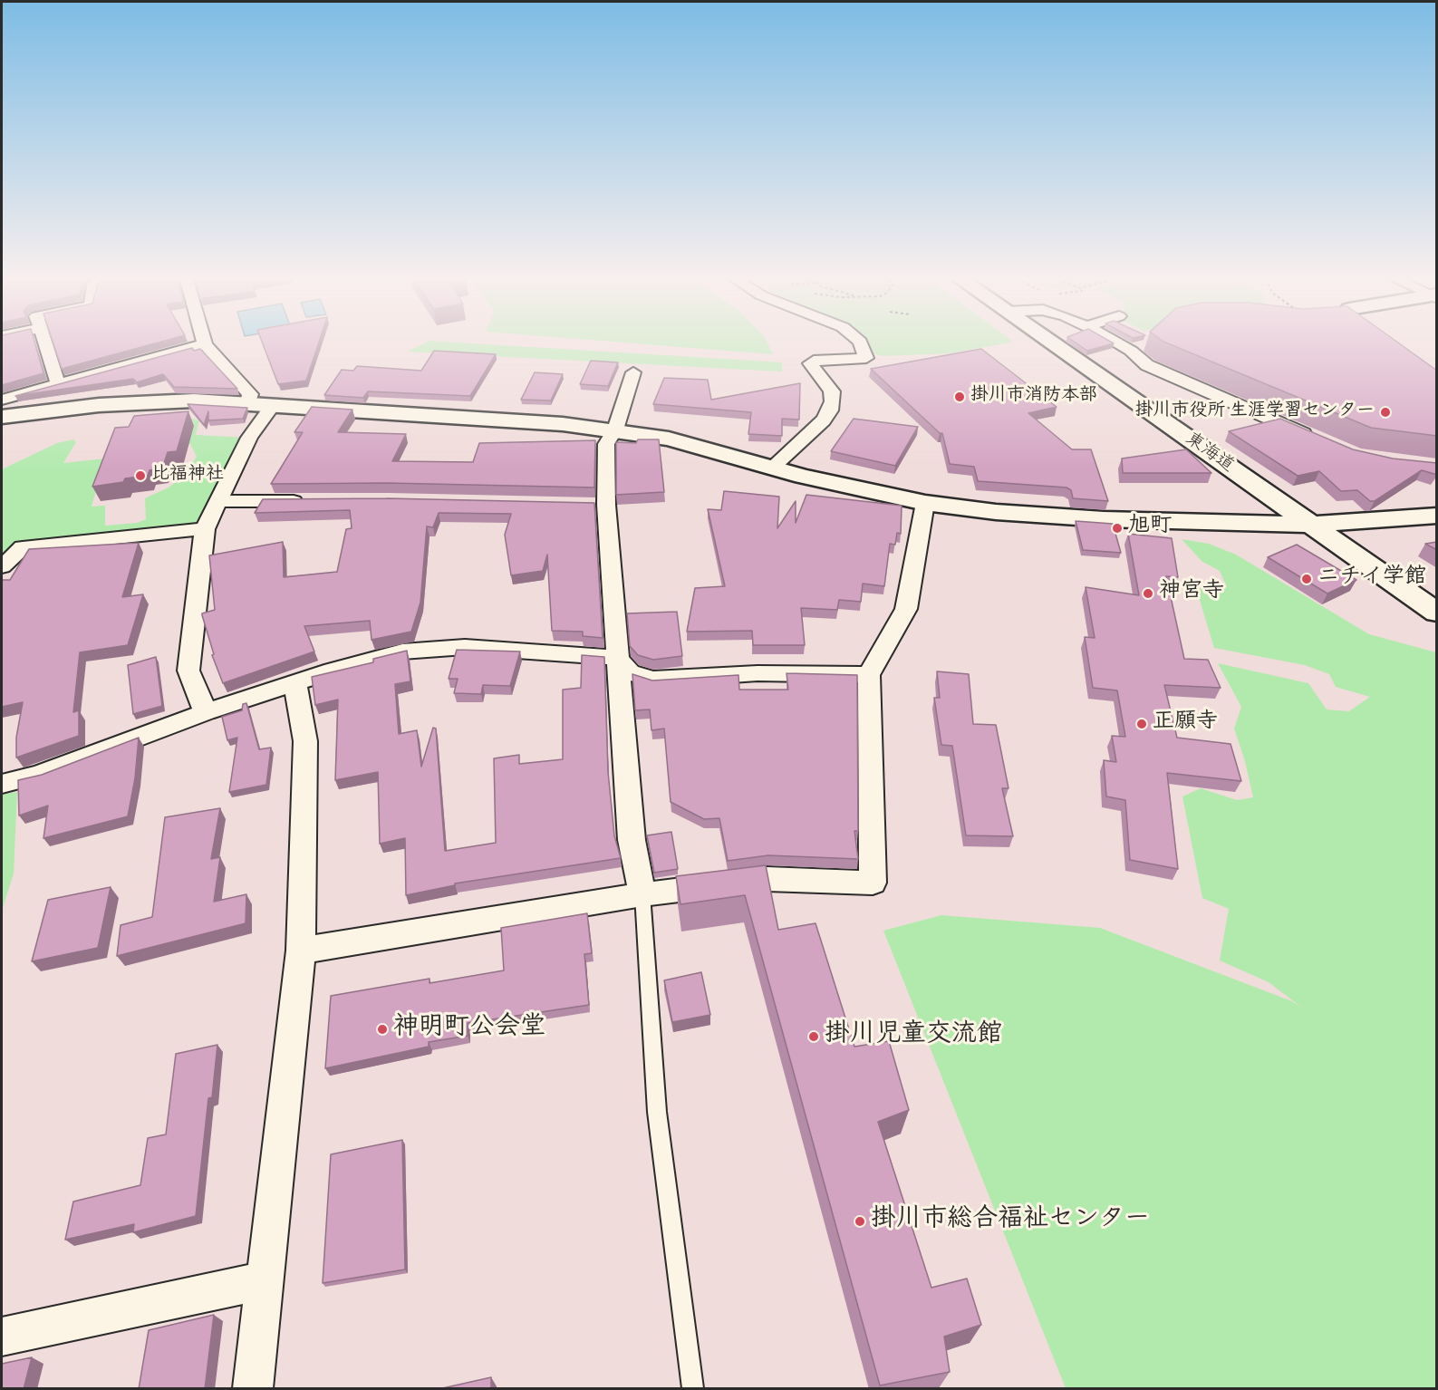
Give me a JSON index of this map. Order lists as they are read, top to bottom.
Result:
{
  "streets": {
    "street": ["東海道"]
  },
  "places": [
    "掛川市消防本部",
    "掛川市役所 生涯学習センター",
    "比福神社",
    "旭町",
    "ニチイ学館",
    "神宮寺",
    "正願寺",
    "神明町公会堂",
    "掛川児童交流館",
    "掛川市総合福祉センター"
  ]
}
